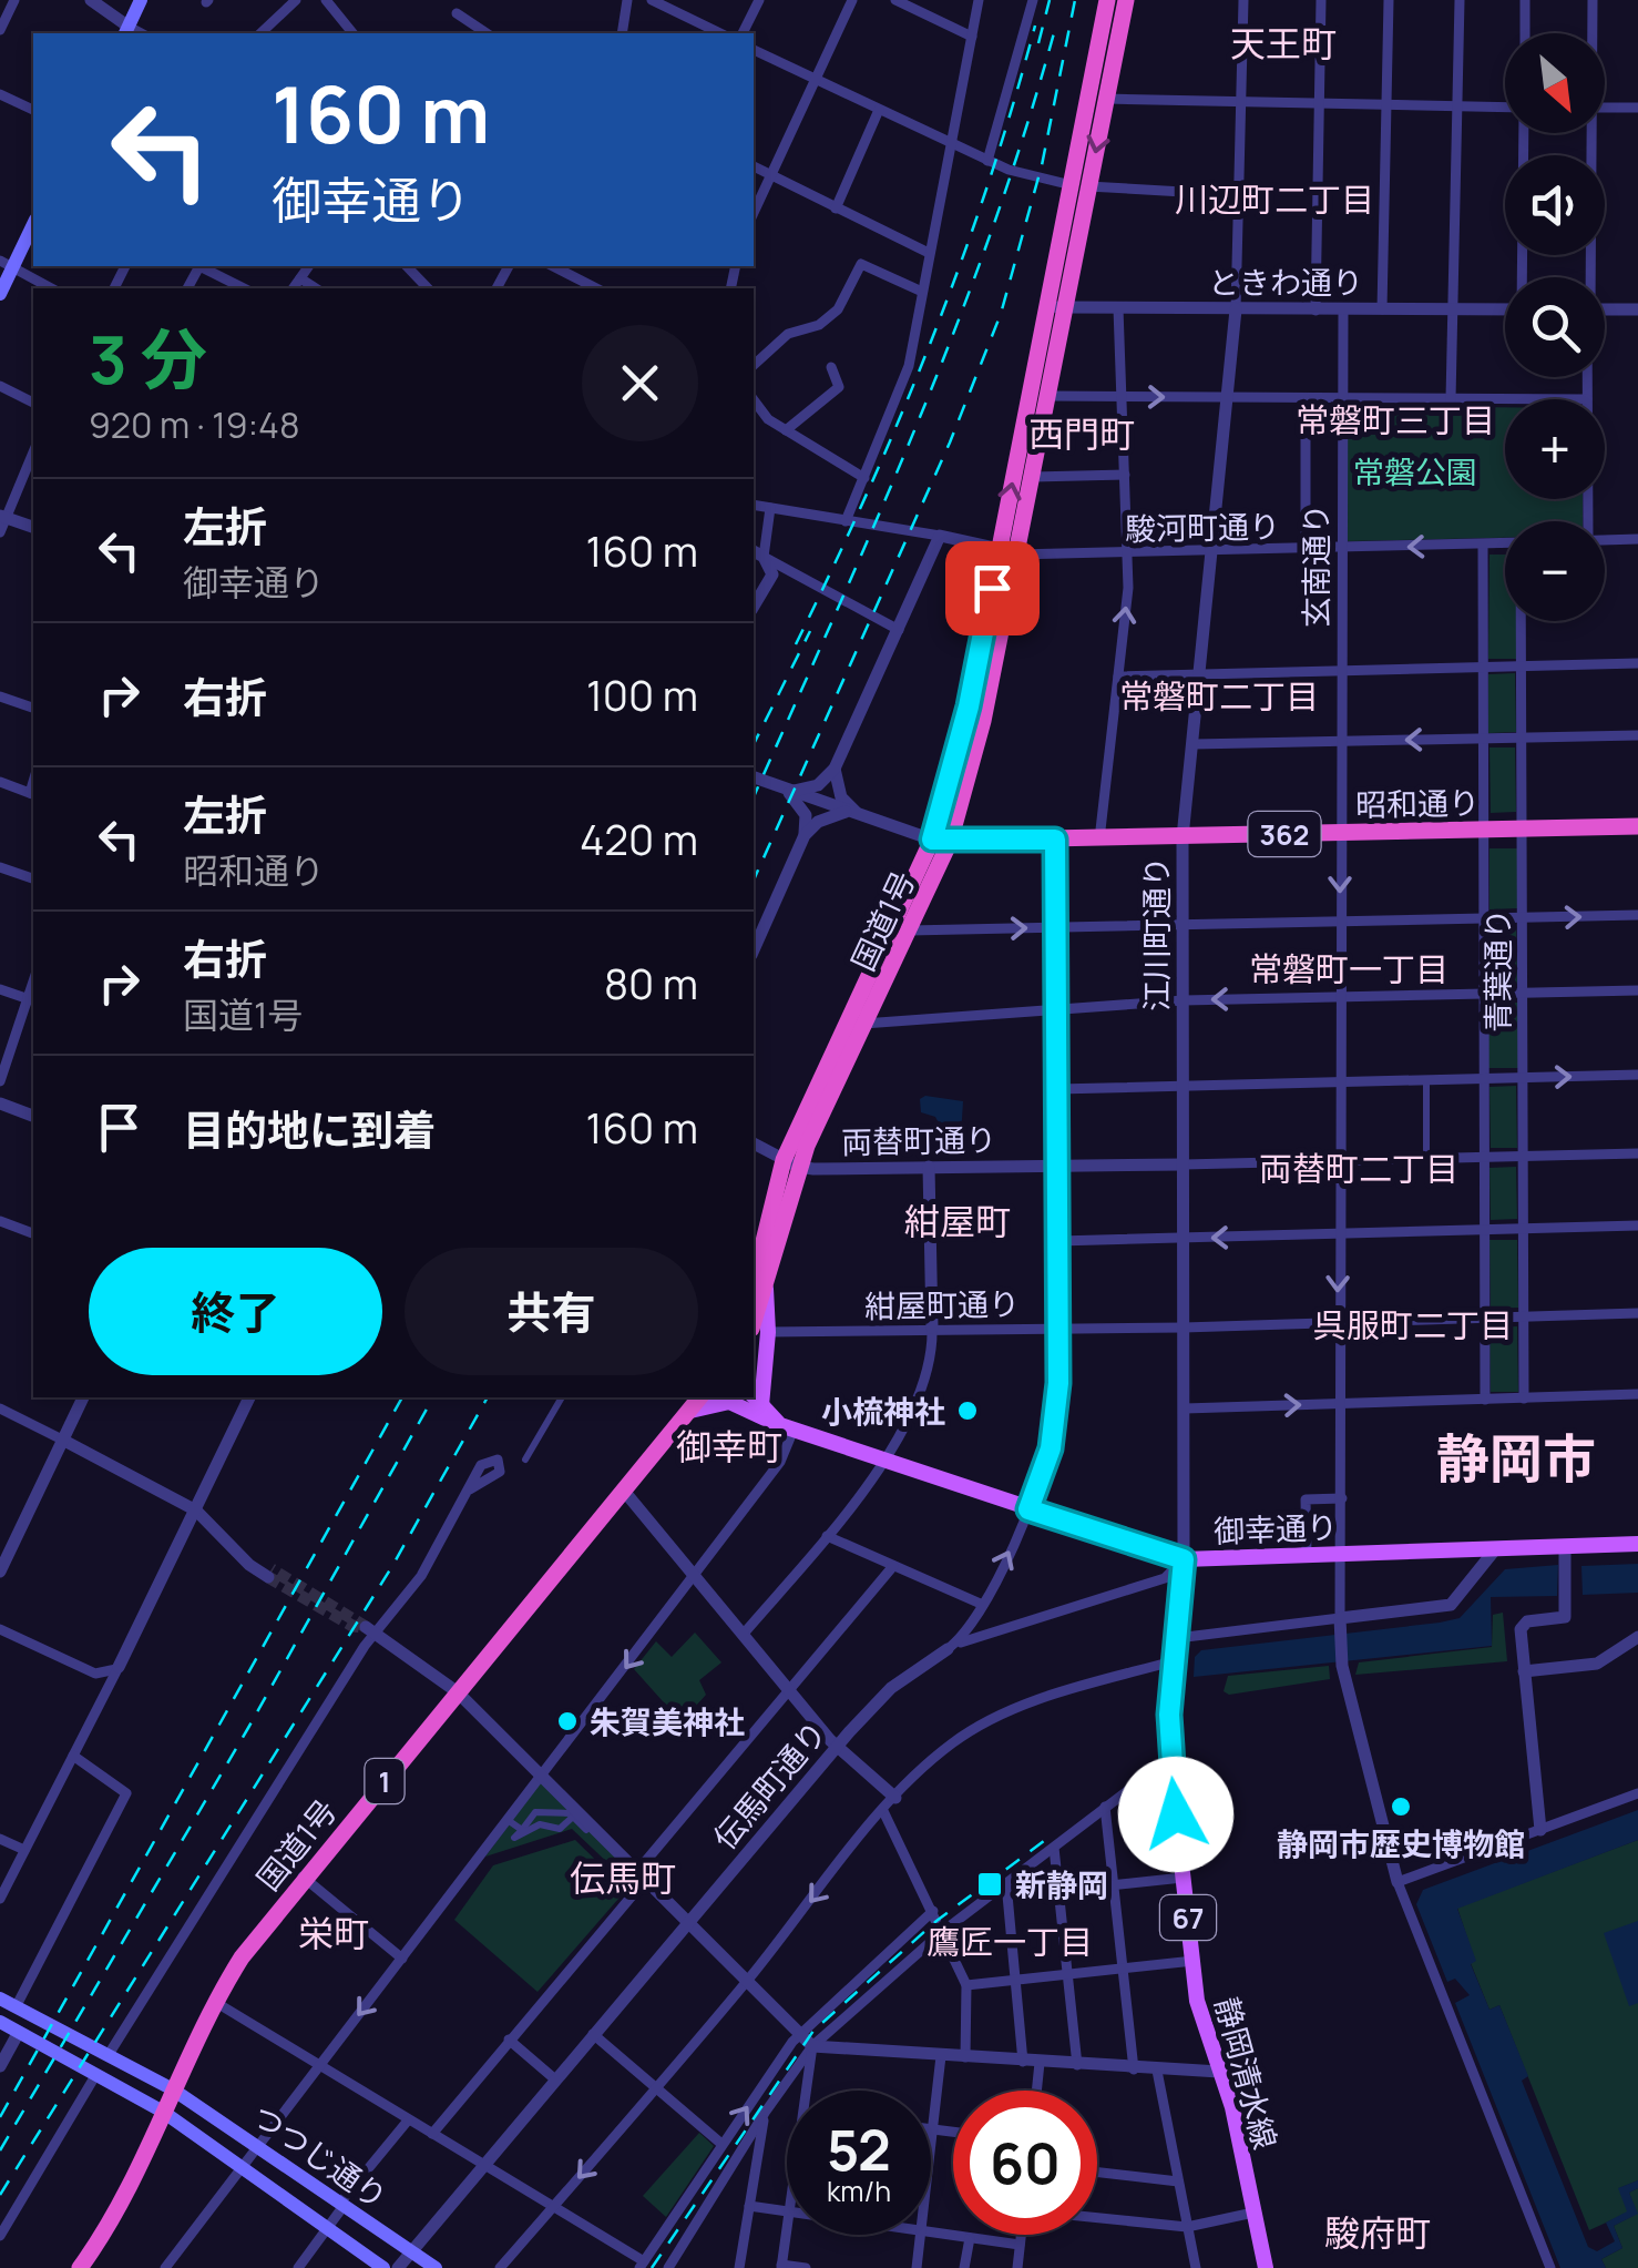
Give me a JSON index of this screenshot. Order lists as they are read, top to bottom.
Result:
{
  "streets": {
    "highway": [
      "昭和通り",
      "362",
      "国道1号",
      "1"
    ],
    "main road": [
      "御幸通り",
      "67",
      "静岡清水線",
      "つつじ通り"
    ],
    "street": [
      "ときわ通り",
      "駿河町通り",
      "玄南通り",
      "江川町通り",
      "青葉通り",
      "両替町通り",
      "紺屋町通り",
      "伝馬町通り"
    ]
  },
  "crossings": [
    ["ときわ通り", "玄南通り"],
    ["ときわ通り", "国道1号"],
    ["ときわ通り", "江川町通り"],
    ["駿河町通り", "玄南通り"],
    ["駿河町通り", "国道1号"],
    ["駿河町通り", "江川町通り"],
    ["駿河町通り", "青葉通り"],
    ["玄南通り", "昭和通り"],
    ["玄南通り", "両替町通り"],
    ["玄南通り", "紺屋町通り"],
    ["玄南通り", "御幸通り"],
    ["昭和通り", "国道1号"],
    ["昭和通り", "江川町通り"],
    ["昭和通り", "青葉通り"],
    ["国道1号", "両替町通り"],
    ["国道1号", "紺屋町通り"],
    ["国道1号", "つつじ通り"],
    ["江川町通り", "両替町通り"],
    ["江川町通り", "紺屋町通り"],
    ["江川町通り", "御幸通り"],
    ["江川町通り", "伝馬町通り"],
    ["江川町通り", "静岡清水線"],
    ["青葉通り", "両替町通り"],
    ["青葉通り", "紺屋町通り"],
    ["御幸通り", "伝馬町通り"],
    ["御幸通り", "静岡清水線"],
    ["伝馬町通り", "静岡清水線"],
    ["伝馬町通り", "つつじ通り"]
  ],
  "districts": [
    "天王町",
    "川辺町二丁目",
    "常磐町三丁目",
    "西門町",
    "常磐町二丁目",
    "常磐町一丁目",
    "両替町二丁目",
    "紺屋町",
    "呉服町二丁目",
    "御幸町",
    "静岡市",
    "伝馬町",
    "栄町",
    "鷹匠一丁目",
    "駿府町"
  ],
  "parks": ["常磐公園"],
  "places": {
    "other": ["小梳神社", "朱賀美神社", "静岡市歴史博物館"],
    "transit": ["新静岡"]
  },
  "north": "bottom right",
  "page": {
    "map_buttons": ["+", "−"],
    "turn": ["160 m", "御幸通り"],
    "heading": ["3 分", "920 m · 19:48"],
    "list": [
      {
        "name": "左折",
        "note": "御幸通り",
        "value": "160 m"
      },
      {
        "name": "右折",
        "value": "100 m"
      },
      {
        "name": "左折",
        "note": "昭和通り",
        "value": "420 m"
      },
      {
        "name": "右折",
        "note": "国道1号",
        "value": "80 m"
      },
      {
        "name": "目的地に到着",
        "value": "160 m"
      }
    ],
    "buttons": ["終了", "共有"],
    "speed": "52 km/h",
    "limit": "60"
  }
}
